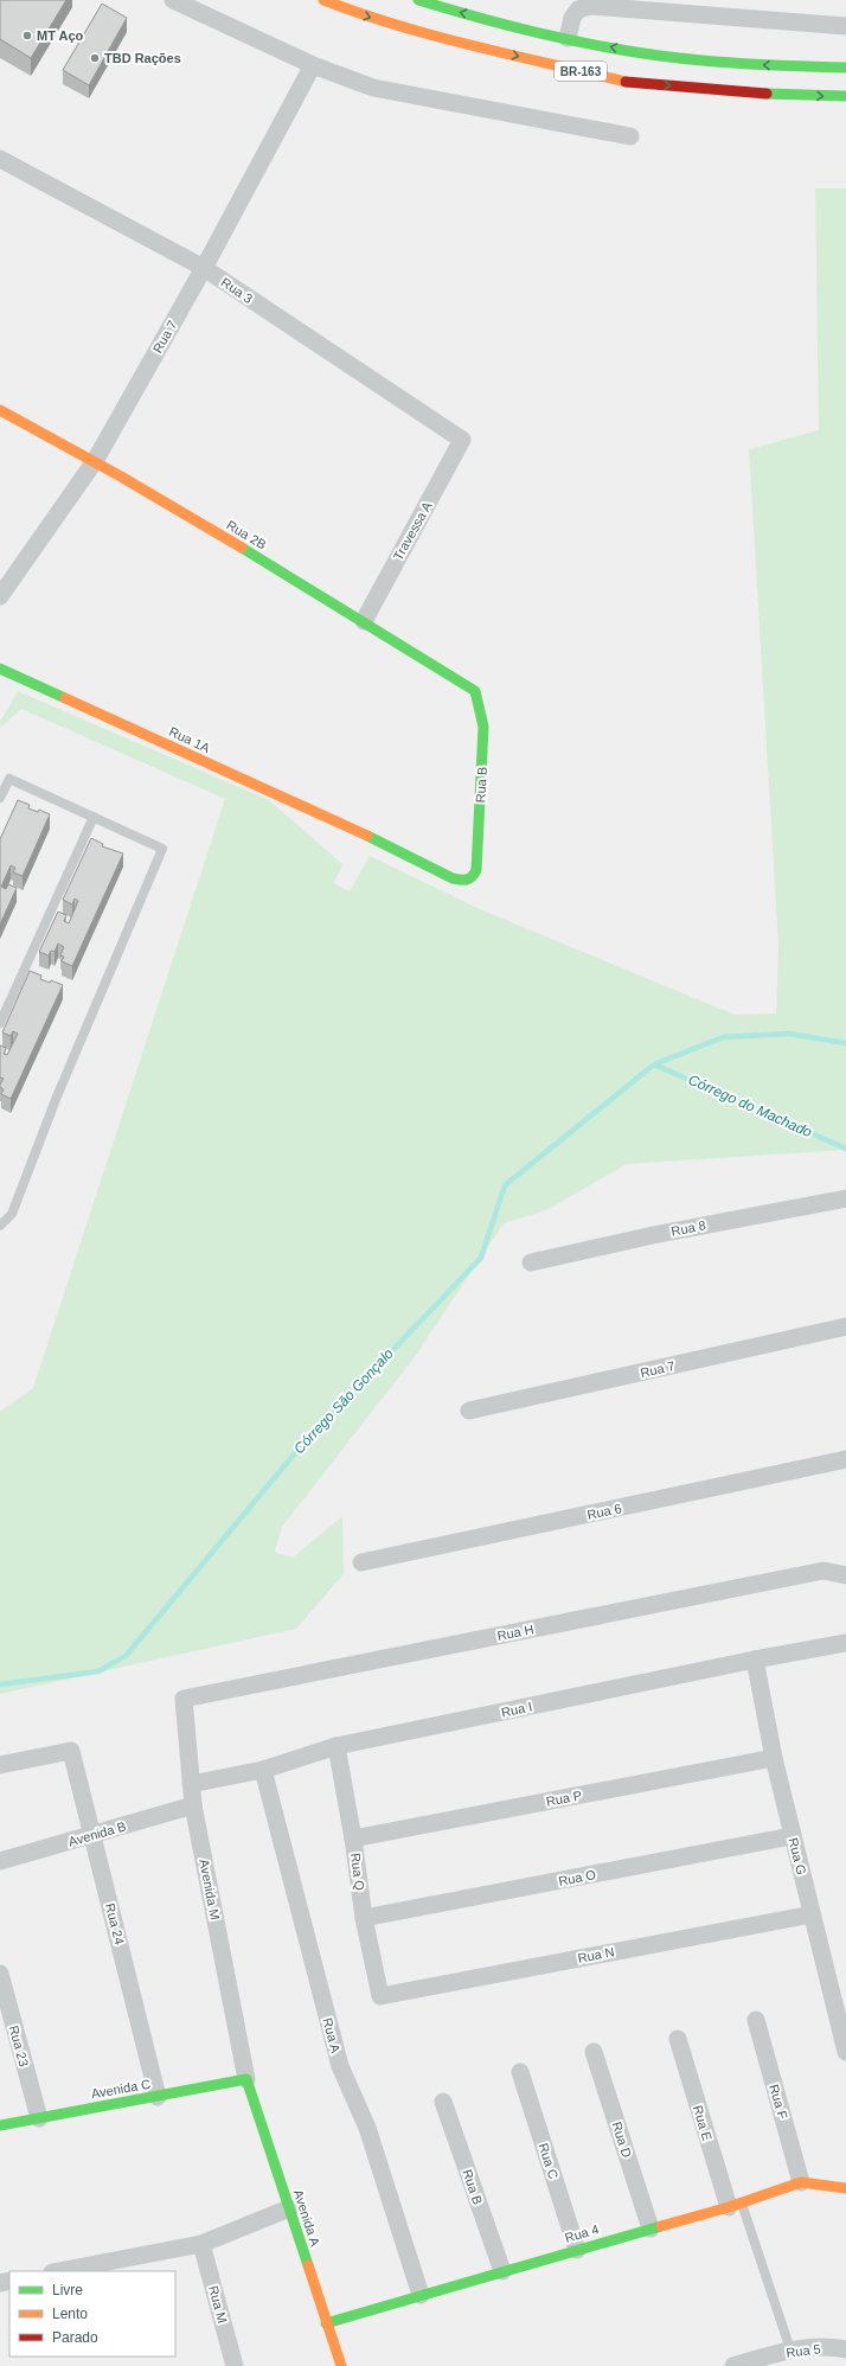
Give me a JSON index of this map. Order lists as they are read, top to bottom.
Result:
{
  "streets": {
    "main road": [
      "BR-163",
      "Rua 2B",
      "Rua 1A",
      "Rua B",
      "Avenida C",
      "Avenida A",
      "Rua 4"
    ],
    "street": [
      "Rua 3",
      "Rua 7",
      "Travessa A",
      "Rua 8",
      "Rua 6",
      "Rua H",
      "Rua I",
      "Rua P",
      "Avenida B",
      "Rua G",
      "Rua Q",
      "Rua O",
      "Avenida M",
      "Rua 24",
      "Rua N",
      "Rua A",
      "Rua 23",
      "Rua F",
      "Rua E",
      "Rua D",
      "Rua C",
      "Rua M",
      "Rua 5"
    ]
  },
  "crossings": [
    ["Rua 3", "Rua 7"],
    ["Rua 3", "Travessa A"],
    ["Rua 7", "Rua 2B"],
    ["Travessa A", "Rua 2B"],
    ["Rua 2B", "Rua B"],
    ["Rua 1A", "Rua B"],
    ["Rua B", "Rua 4"],
    ["Rua H", "Avenida M"],
    ["Rua I", "Rua G"],
    ["Rua I", "Rua Q"],
    ["Rua I", "Avenida M"],
    ["Rua I", "Rua A"],
    ["Rua P", "Rua G"],
    ["Rua P", "Rua Q"],
    ["Avenida B", "Avenida M"],
    ["Avenida B", "Rua 24"],
    ["Rua G", "Rua O"],
    ["Rua G", "Rua N"],
    ["Rua Q", "Rua O"],
    ["Rua Q", "Rua N"],
    ["Avenida M", "Avenida C"],
    ["Avenida M", "Avenida A"],
    ["Rua 24", "Avenida C"],
    ["Rua A", "Rua 4"],
    ["Rua 23", "Avenida C"],
    ["Avenida C", "Avenida A"],
    ["Rua F", "Rua 4"],
    ["Rua E", "Rua 4"],
    ["Rua D", "Rua 4"],
    ["Rua C", "Rua 4"],
    ["Avenida A", "Rua 4"]
  ],
  "water": ["Córrego do Machado", "Córrego São Gonçalo"],
  "places": ["MT Aço", "TBD Rações"],
  "legend": ["Livre", "Lento", "Parado"]
}
